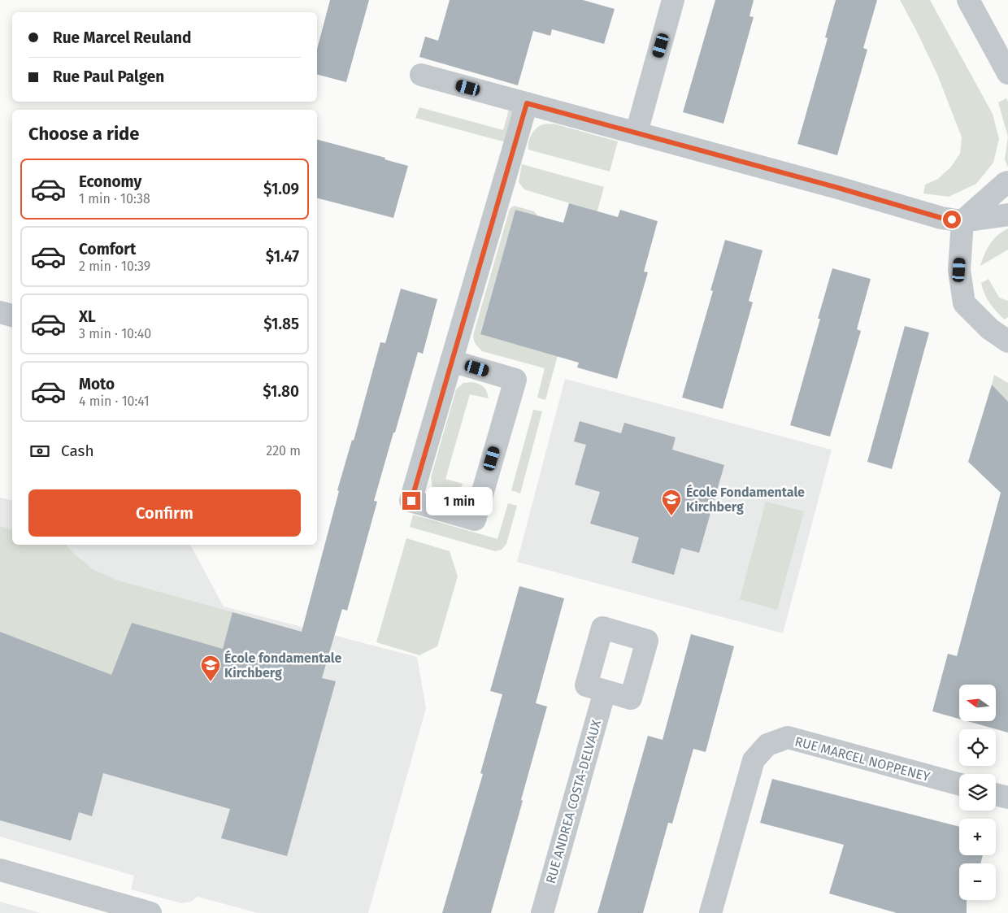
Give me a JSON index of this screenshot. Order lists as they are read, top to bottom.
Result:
{
  "streets": {
    "street": ["RUE MARCEL NOPPENEY", "RUE ANDREA COSTA-DELVAUX"]
  },
  "places": {
    "school or university": ["École Fondamentale Kirchberg", "École fondamentale Kirchberg"]
  },
  "north": "left",
  "page": {
    "banner": ["Rue Marcel Reuland", "Rue Paul Palgen"],
    "heading": "Choose a ride",
    "list": [
      {
        "name": "Economy",
        "note": "1 min · 10:38",
        "value": "$1.09"
      },
      {
        "name": "Comfort",
        "note": "2 min · 10:39",
        "value": "$1.47"
      },
      {
        "name": "XL",
        "note": "3 min · 10:40",
        "value": "$1.85"
      },
      {
        "name": "Moto",
        "note": "4 min · 10:41",
        "value": "$1.80"
      }
    ],
    "pay": ["Cash", "220 m"],
    "buttons": "Confirm",
    "bubble": "1 min",
    "map_buttons": ["+", "−"]
  }
}
